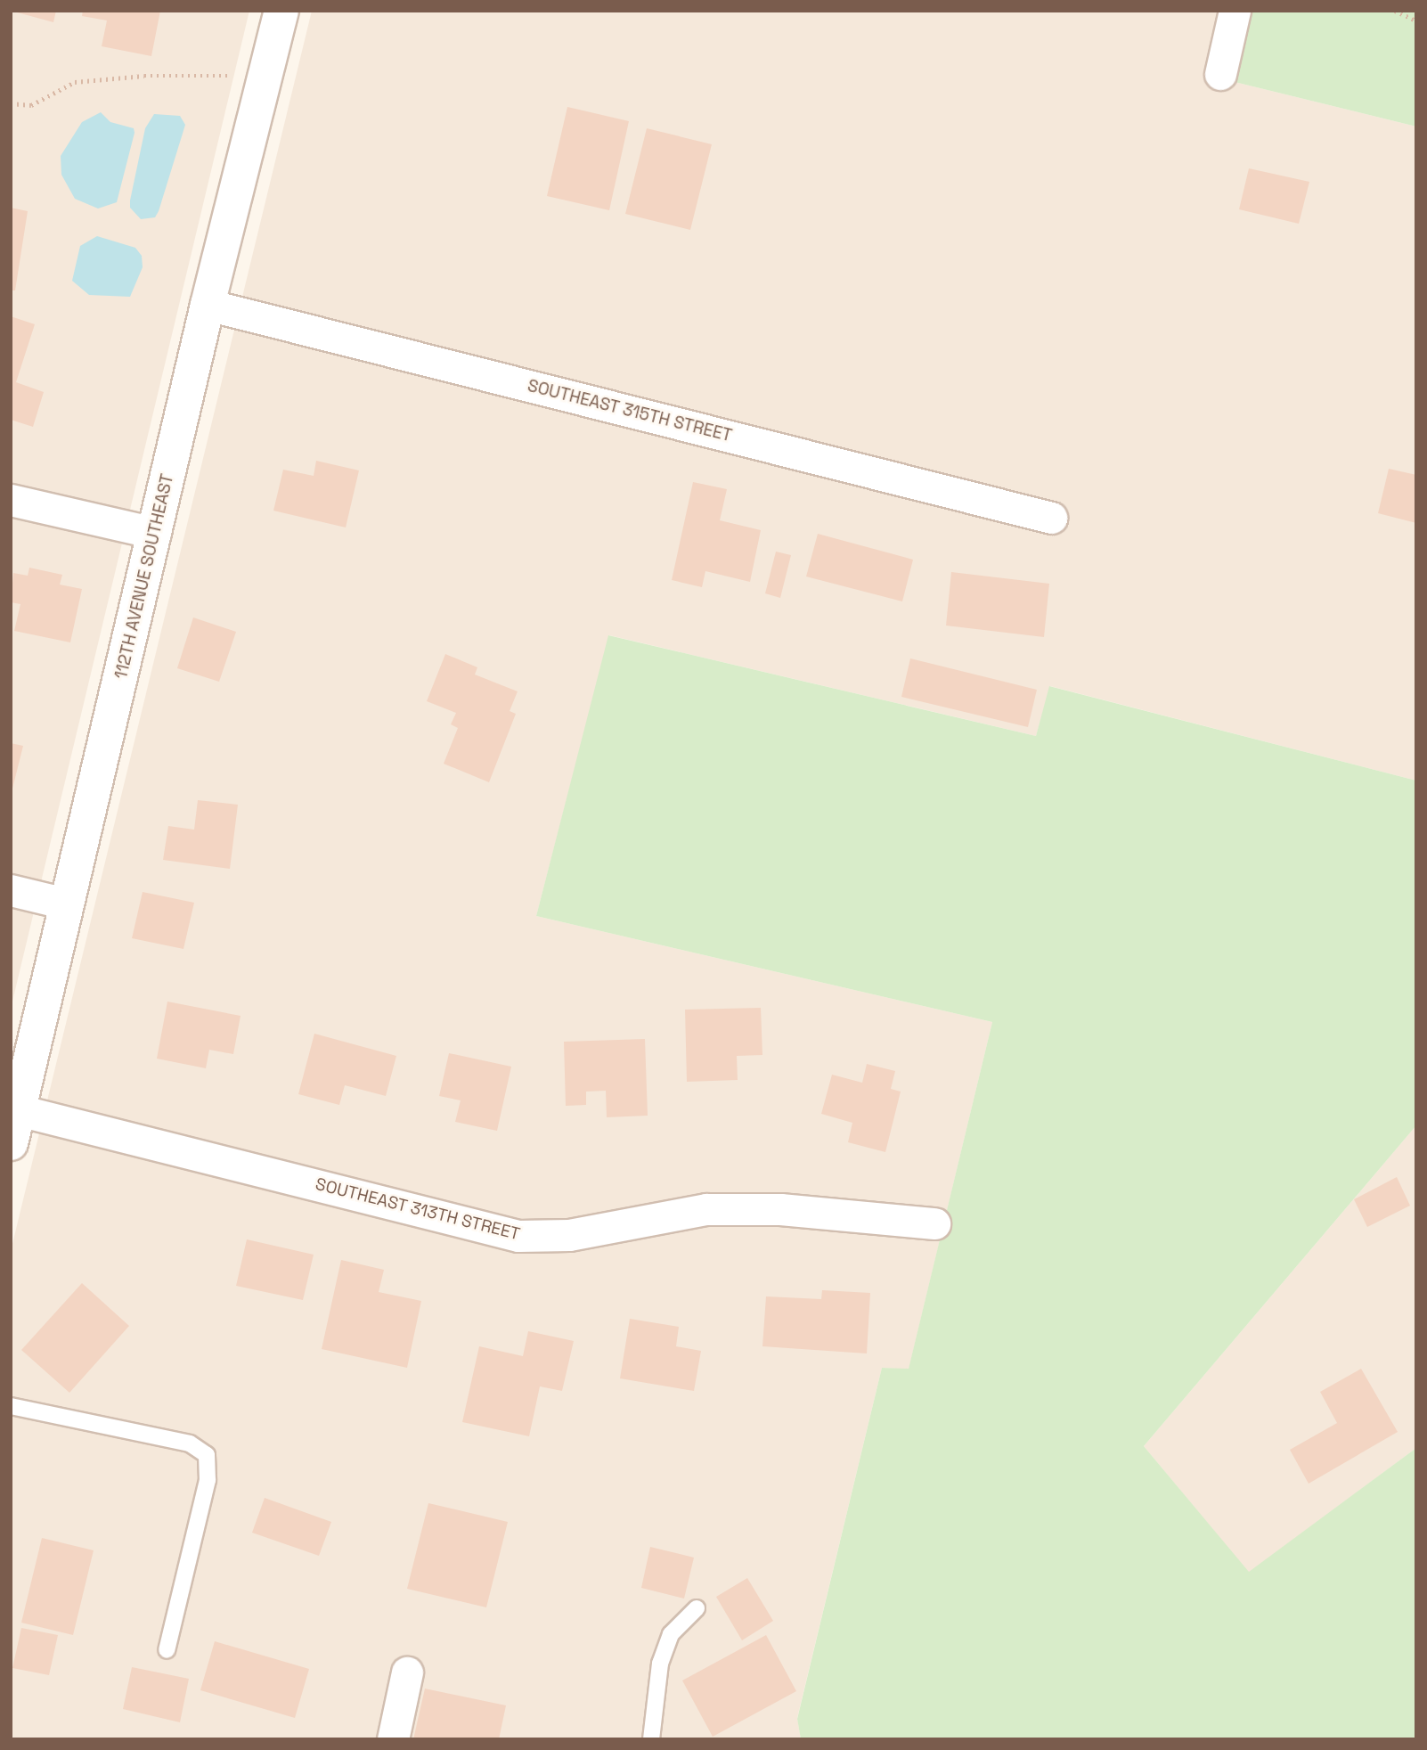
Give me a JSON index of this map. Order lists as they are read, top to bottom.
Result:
{
  "streets": {
    "street": ["SOUTHEAST 315TH STREET", "112TH AVENUE SOUTHEAST", "SOUTHEAST 313TH STREET"]
  },
  "crossings": [
    ["SOUTHEAST 315TH STREET", "112TH AVENUE SOUTHEAST"],
    ["112TH AVENUE SOUTHEAST", "SOUTHEAST 313TH STREET"]
  ]
}
